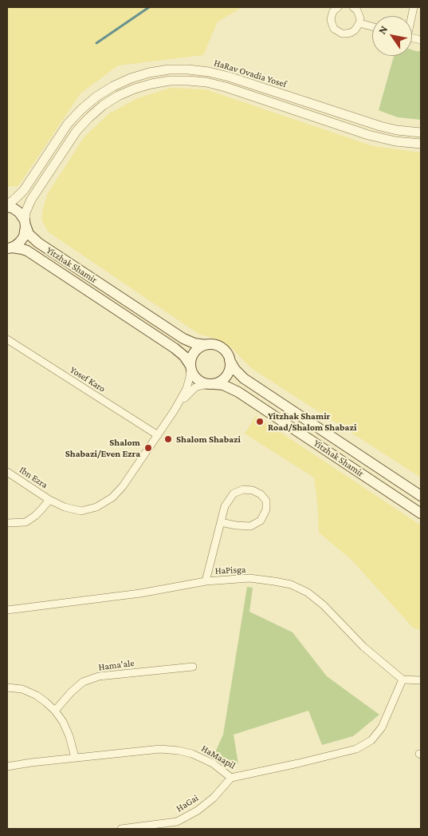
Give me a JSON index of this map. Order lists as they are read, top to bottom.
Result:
{
  "streets": {
    "main road": ["Yitzhak Shamir"],
    "street": [
      "HaRav Ovadia Yosef",
      "Yosef Karo",
      "Ibn Ezra",
      "HaPisga",
      "Hama'ale",
      "HaMaapil",
      "HaGai"
    ]
  },
  "crossings": [
    ["HaRav Ovadia Yosef", "Yitzhak Shamir"],
    ["Yosef Karo", "Ibn Ezra"],
    ["HaPisga", "HaMaapil"],
    ["HaMaapil", "HaGai"]
  ],
  "places": ["Yitzhak Shamir Road/Shalom Shabazi", "Shalom Shabazi", "Shalom Shabazi/Even Ezra"],
  "north": "top left"
}
